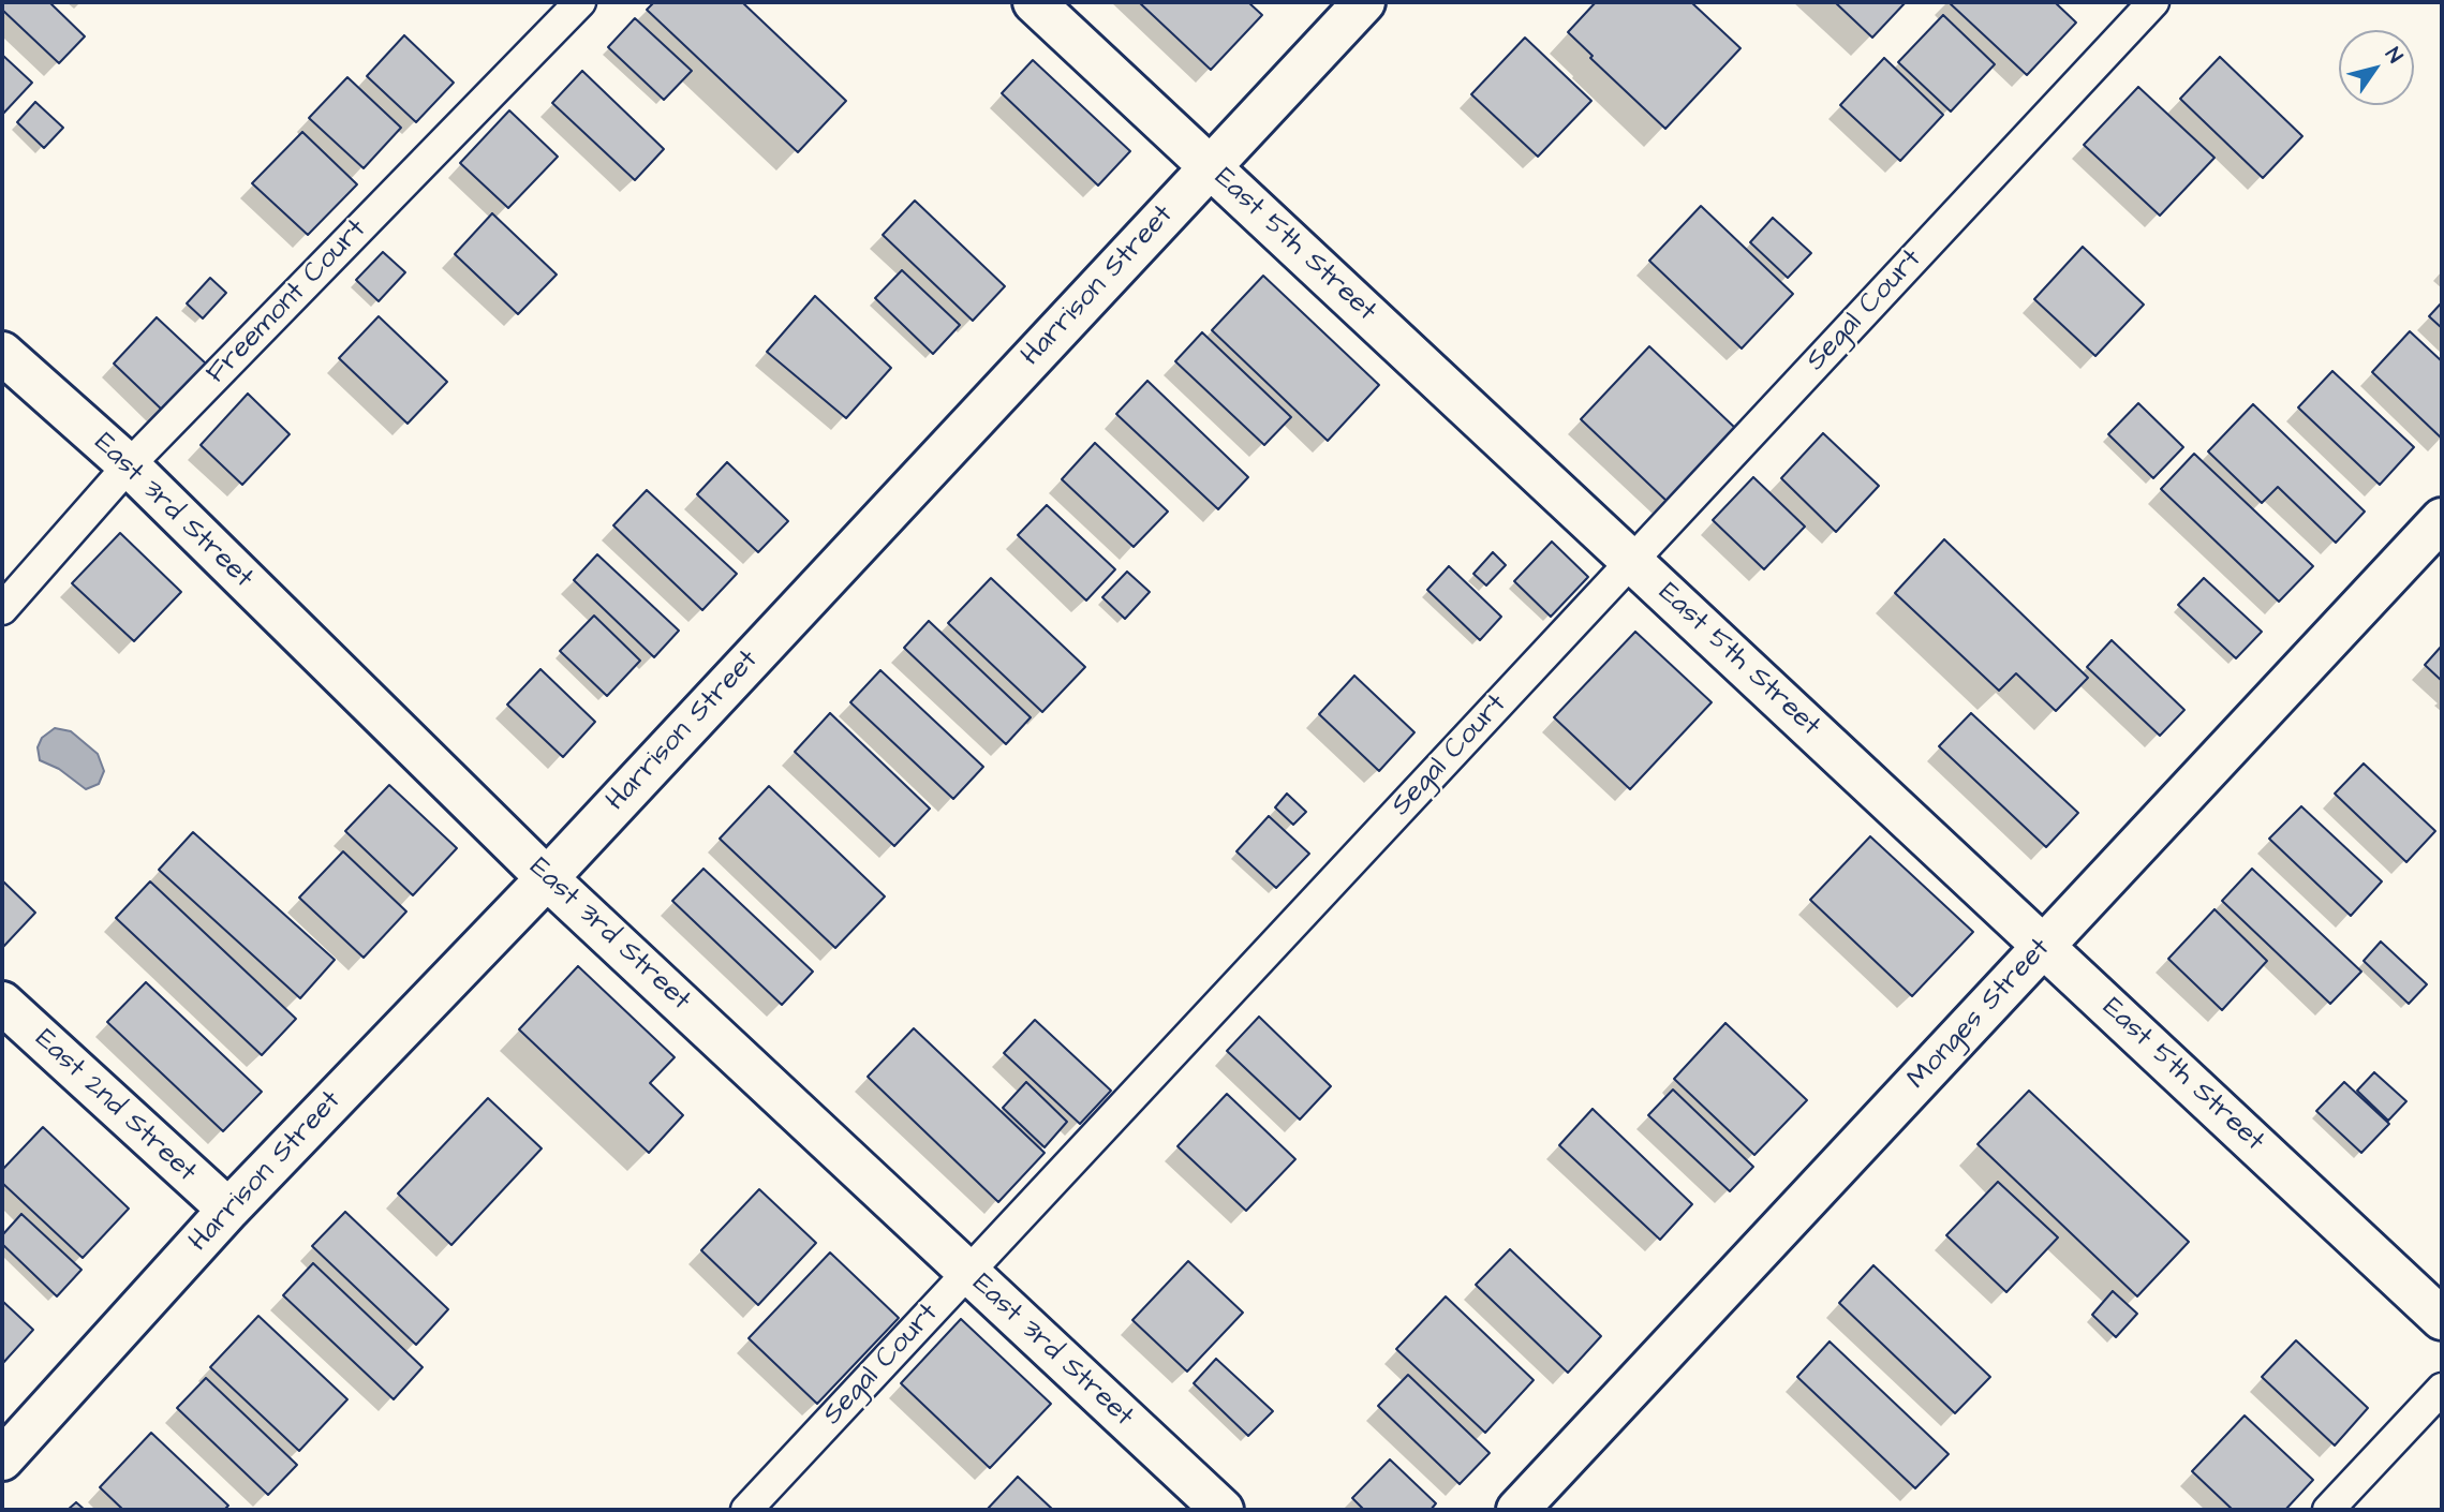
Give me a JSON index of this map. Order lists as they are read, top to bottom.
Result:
{
  "streets": {
    "street": [
      "East 5th Street",
      "Harrison Street",
      "East 3rd Street",
      "Monges Street",
      "East 2nd Street"
    ],
    "lane": ["Freemont Court", "Segal Court"]
  },
  "crossings": [
    ["East 5th Street", "Harrison Street"],
    ["East 5th Street", "Segal Court"],
    ["East 5th Street", "Monges Street"],
    ["Harrison Street", "East 3rd Street"],
    ["Harrison Street", "East 2nd Street"],
    ["Freemont Court", "East 3rd Street"],
    ["Segal Court", "East 3rd Street"]
  ],
  "north": "top right"
}
